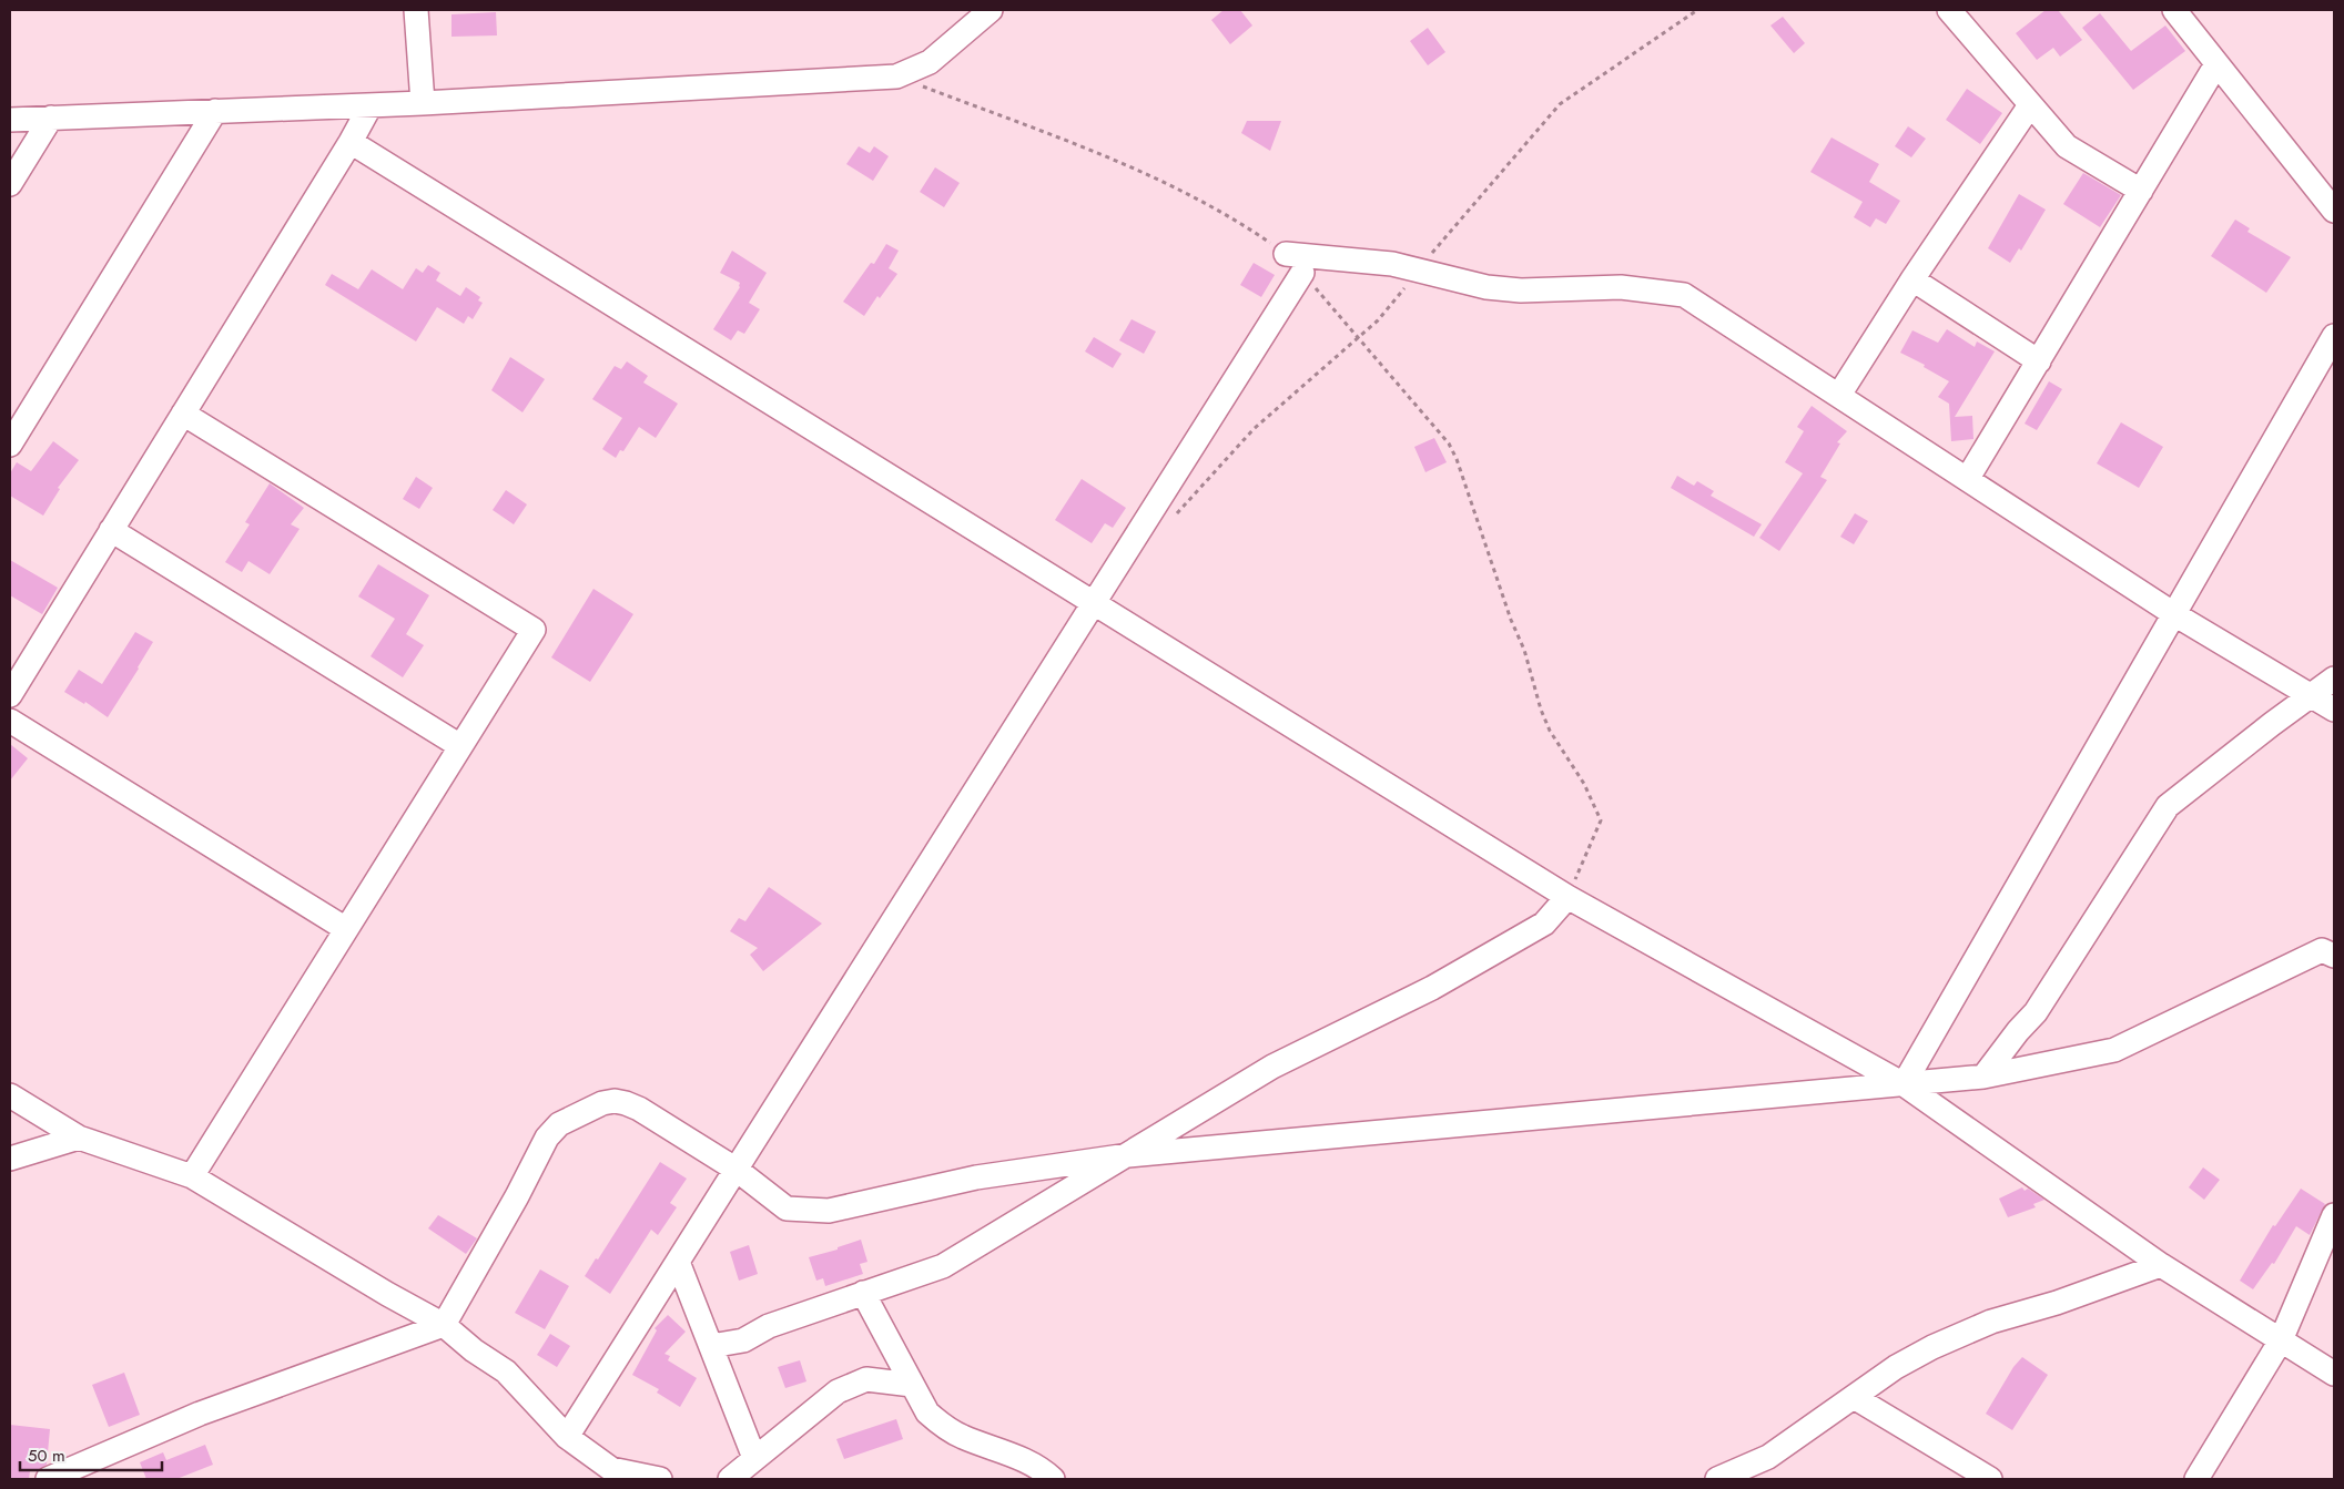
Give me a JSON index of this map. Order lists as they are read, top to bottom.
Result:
{
  "scale_bar": "50 m"
}
